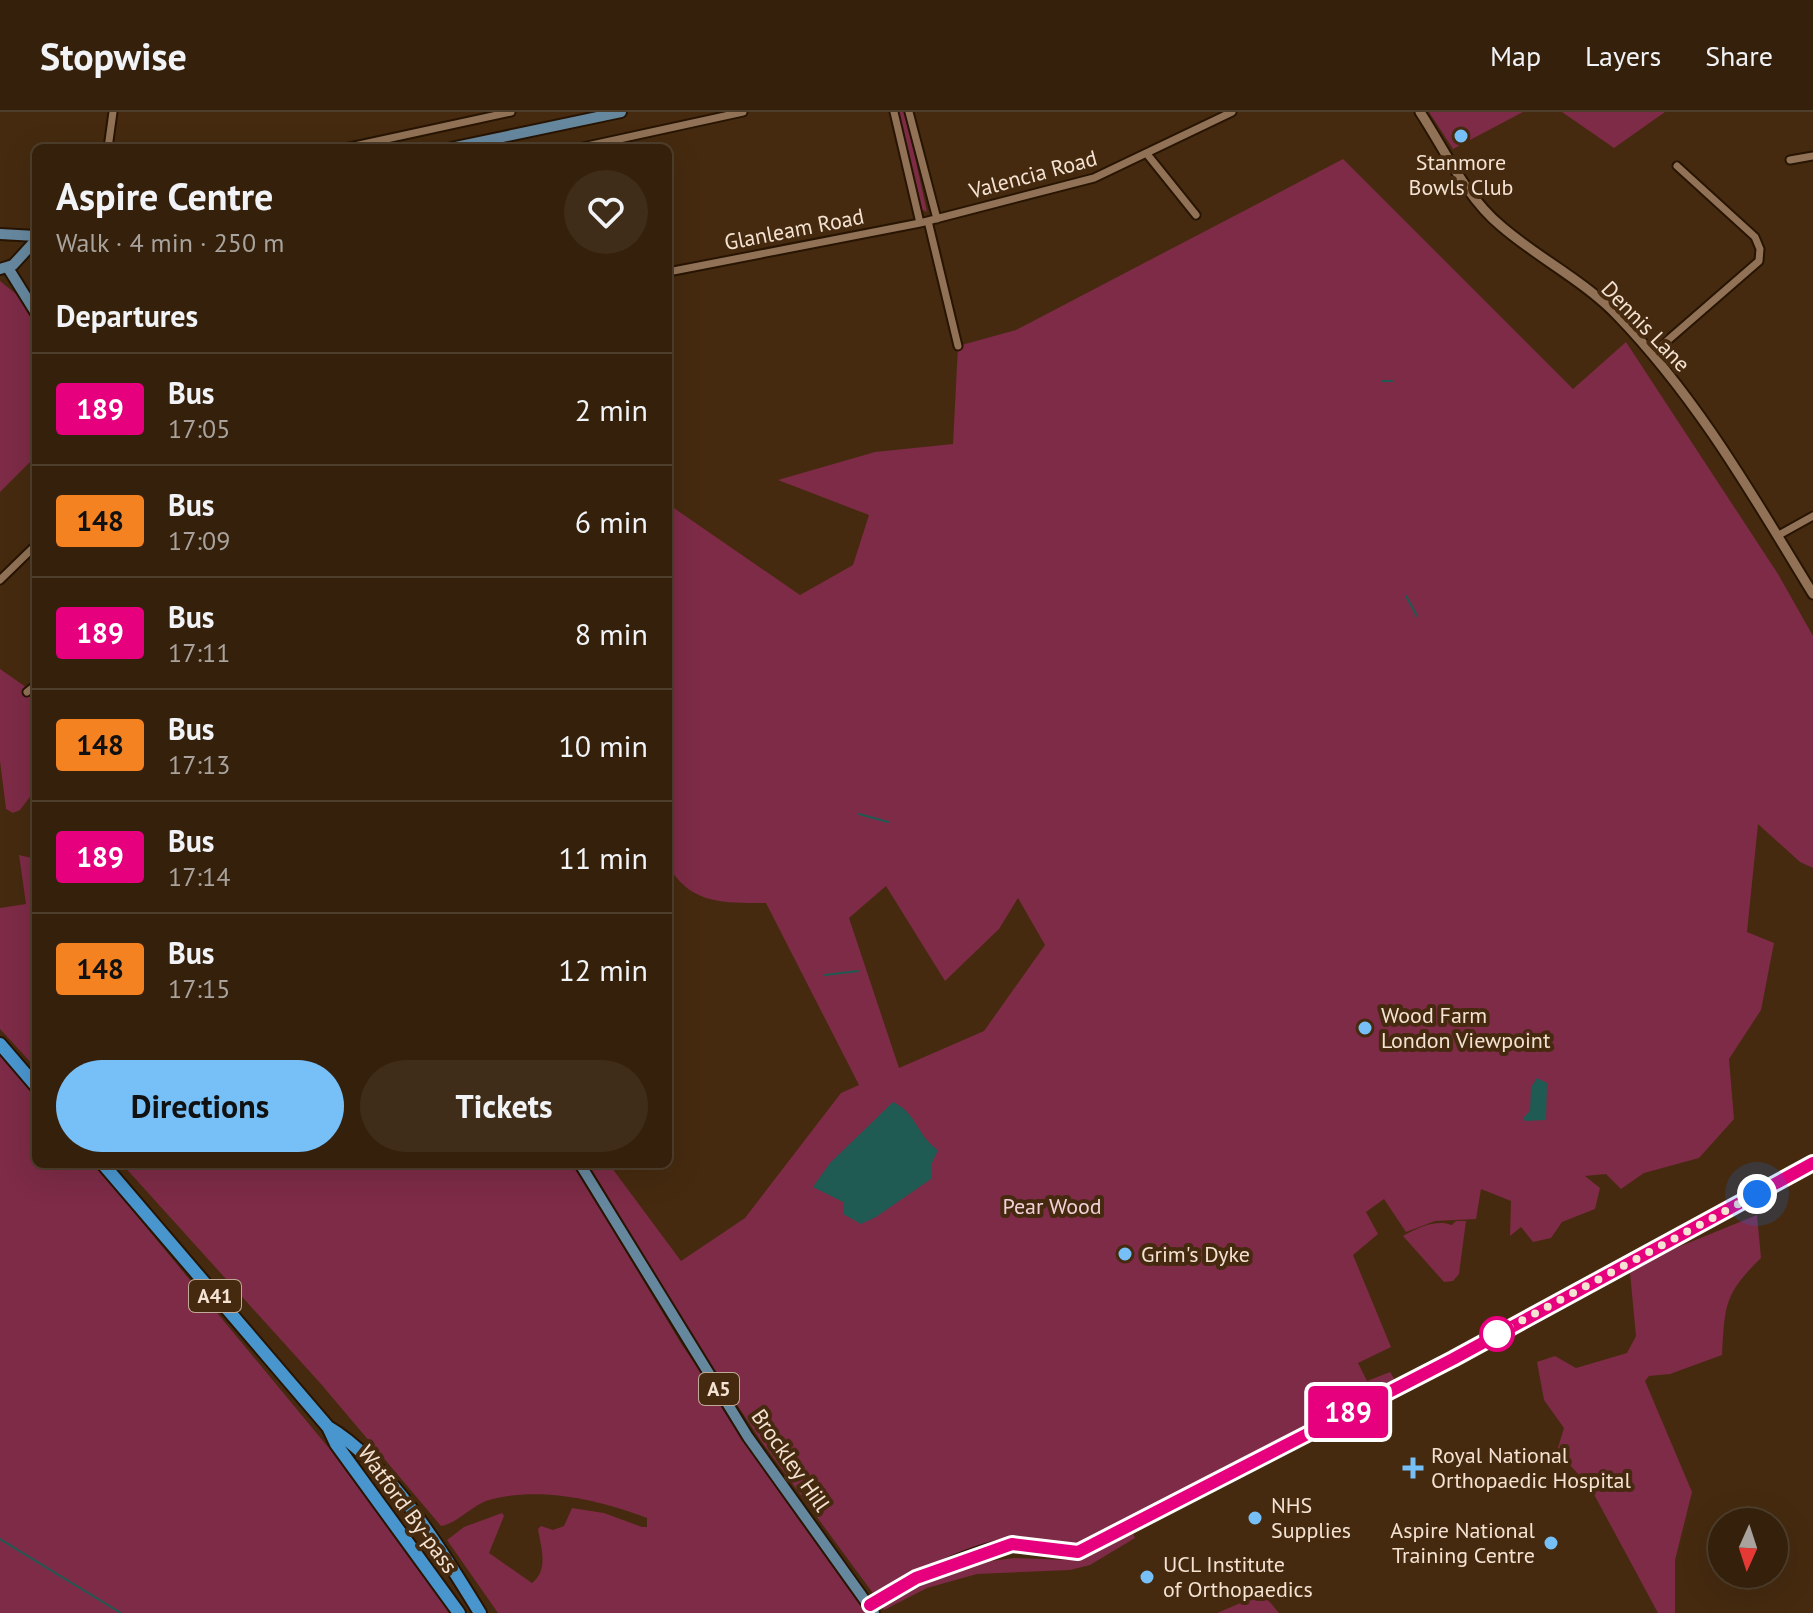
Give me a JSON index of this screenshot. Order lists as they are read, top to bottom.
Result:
{
  "streets": {
    "highway": ["A41", "Watford By-pass"],
    "main road": ["A5", "Brockley Hill"],
    "street": ["Valencia Road", "Glanleam Road", "Dennis Lane"]
  },
  "crossings": [
    ["Valencia Road", "Glanleam Road"]
  ],
  "parks": ["Pear Wood"],
  "places": {
    "other": [
      "Stanmore Bowls Club",
      "Wood Farm London Viewpoint",
      "Grim's Dyke",
      "NHS Supplies",
      "Aspire National Training Centre",
      "UCL Institute of Orthopaedics"
    ],
    "health": ["Royal National Orthopaedic Hospital"]
  },
  "lines": ["bus line 189"],
  "north": "bottom",
  "page": {
    "header": "Stopwise",
    "nav": ["Map", "Layers", "Share"],
    "on_map": "189",
    "heading": [
      ["Aspire Centre", "Walk · 4 min · 250 m"],
      "Departures"
    ],
    "list": [
      {
        "mark": "189",
        "name": "Bus",
        "note": "17:05",
        "value": "2 min"
      },
      {
        "mark": "148",
        "name": "Bus",
        "note": "17:09",
        "value": "6 min"
      },
      {
        "mark": "189",
        "name": "Bus",
        "note": "17:11",
        "value": "8 min"
      },
      {
        "mark": "148",
        "name": "Bus",
        "note": "17:13",
        "value": "10 min"
      },
      {
        "mark": "189",
        "name": "Bus",
        "note": "17:14",
        "value": "11 min"
      },
      {
        "mark": "148",
        "name": "Bus",
        "note": "17:15",
        "value": "12 min"
      }
    ],
    "buttons": ["Directions", "Tickets"]
  }
}
